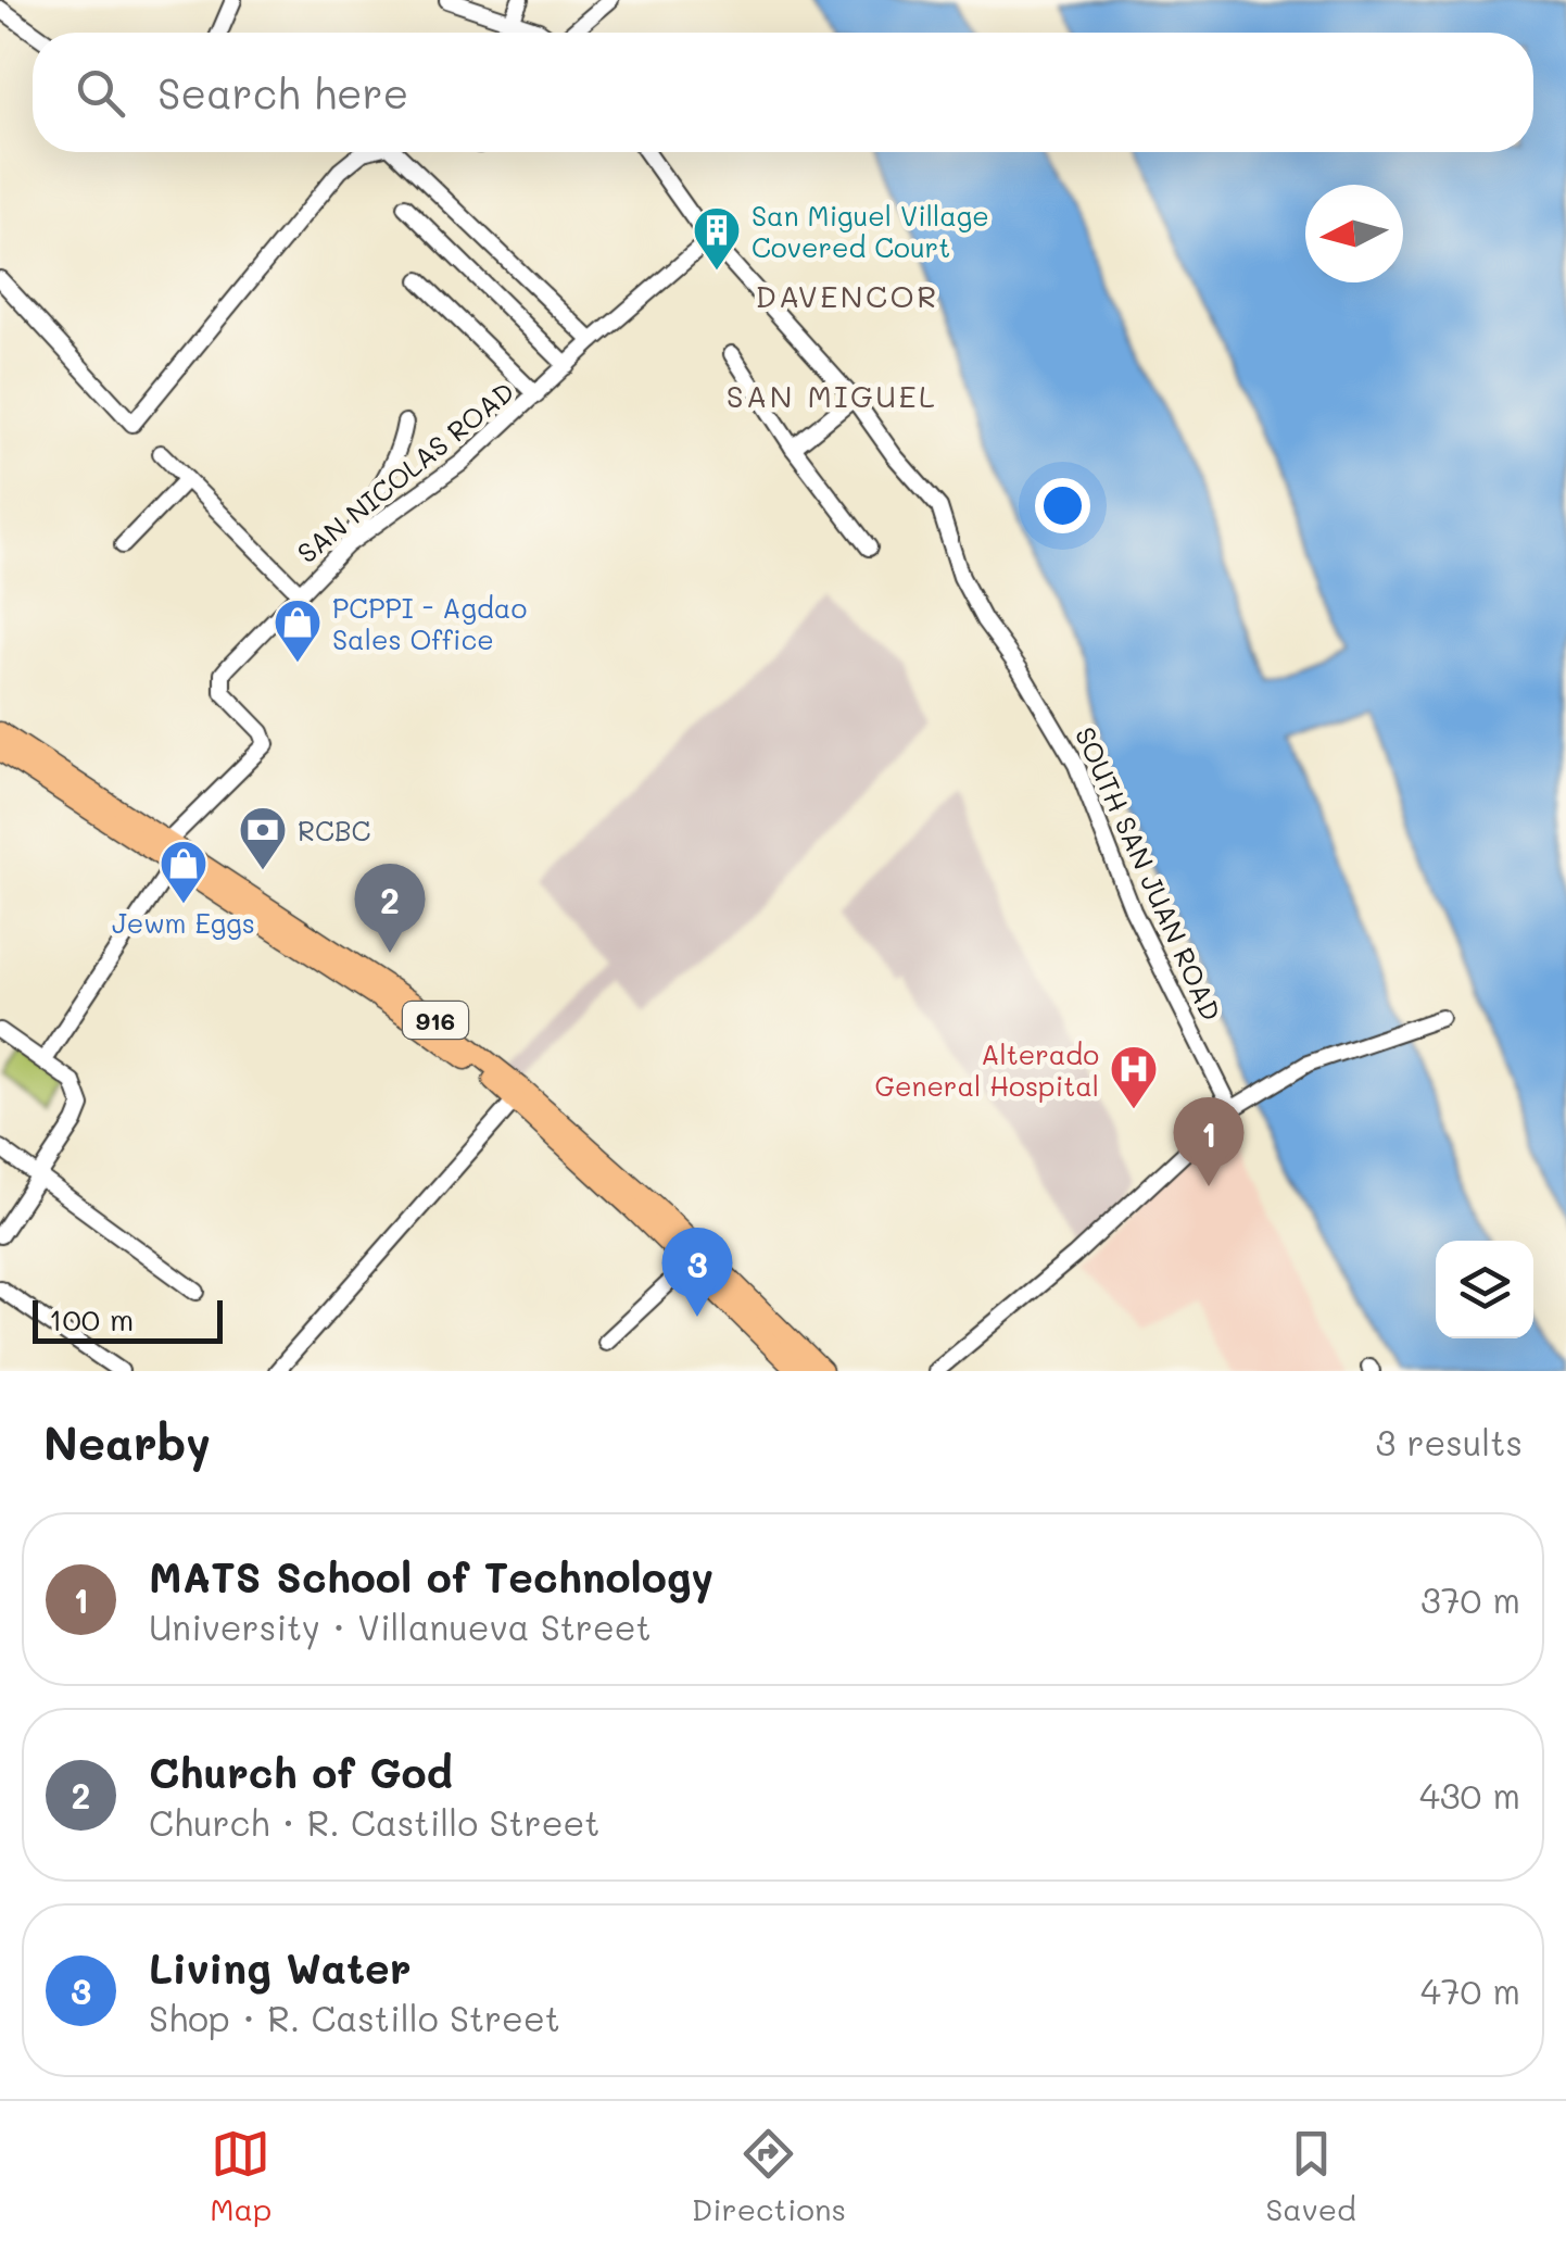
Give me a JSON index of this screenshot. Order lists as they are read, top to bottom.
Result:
{
  "streets": {
    "main road": ["916"],
    "street": ["SAN NICOLAS ROAD", "SOUTH SAN JUAN ROAD"]
  },
  "crossings": [
    ["SAN NICOLAS ROAD", "SOUTH SAN JUAN ROAD"],
    ["SAN NICOLAS ROAD", "916"]
  ],
  "districts": ["DAVENCOR", "SAN MIGUEL"],
  "places": {
    "building": ["San Miguel Village Covered Court"],
    "shop": ["PCPPI - Agdao Sales Office", "Jewm Eggs"],
    "bank": ["RCBC"],
    "hospital": ["Alterado General Hospital"]
  },
  "scale_bar": "100 m",
  "north": "left",
  "page": {
    "search": "Search here",
    "pins": ["2", "1", "3"],
    "scale": "100 m",
    "heading": ["Nearby", "3 results"],
    "list": [
      {
        "mark": "1",
        "name": "MATS School of Technology",
        "note": "University · Villanueva Street",
        "value": "370 m"
      },
      {
        "mark": "2",
        "name": "Church of God",
        "note": "Church · R. Castillo Street",
        "value": "430 m"
      },
      {
        "mark": "3",
        "name": "Living Water",
        "note": "Shop · R. Castillo Street",
        "value": "470 m"
      }
    ],
    "nav": ["Map", "Directions", "Saved"]
  }
}
